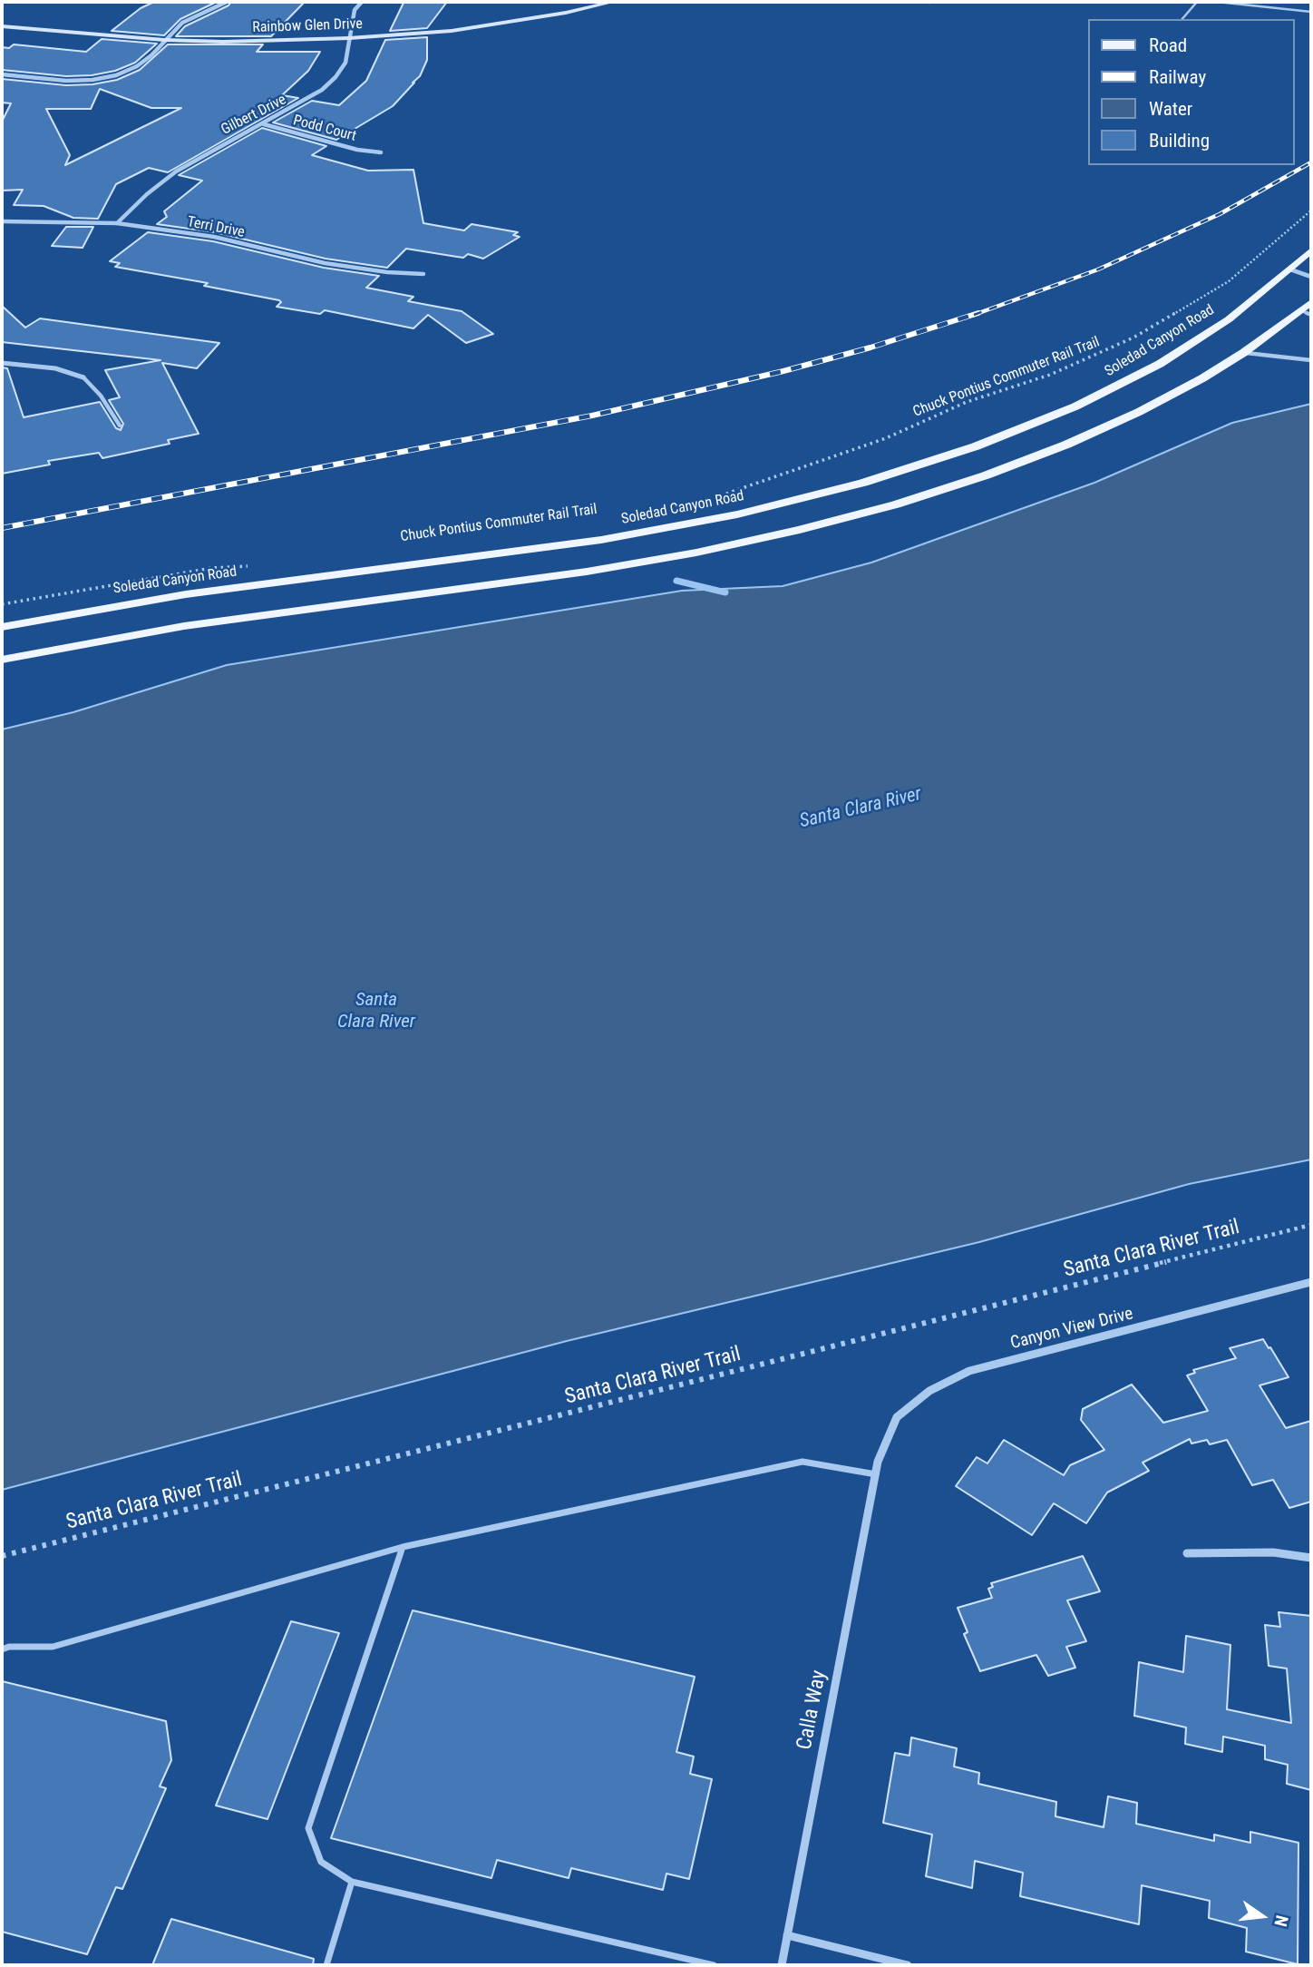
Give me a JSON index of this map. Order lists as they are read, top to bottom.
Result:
{
  "streets": {
    "main road": ["Soledad Canyon Road"],
    "street": [
      "Rainbow Glen Drive",
      "Gilbert Drive",
      "Podd Court",
      "Terri Drive",
      "Canyon View Drive",
      "Calla Way"
    ],
    "path": ["Chuck Pontius Commuter Rail Trail", "Santa Clara River Trail"]
  },
  "crossings": [
    ["Rainbow Glen Drive", "Gilbert Drive"],
    ["Gilbert Drive", "Podd Court"],
    ["Gilbert Drive", "Terri Drive"],
    ["Canyon View Drive", "Calla Way"]
  ],
  "water": ["Santa Clara River"],
  "legend": [
    "Road",
    "Railway",
    "Water",
    "Building"
  ],
  "north": "right"
}
